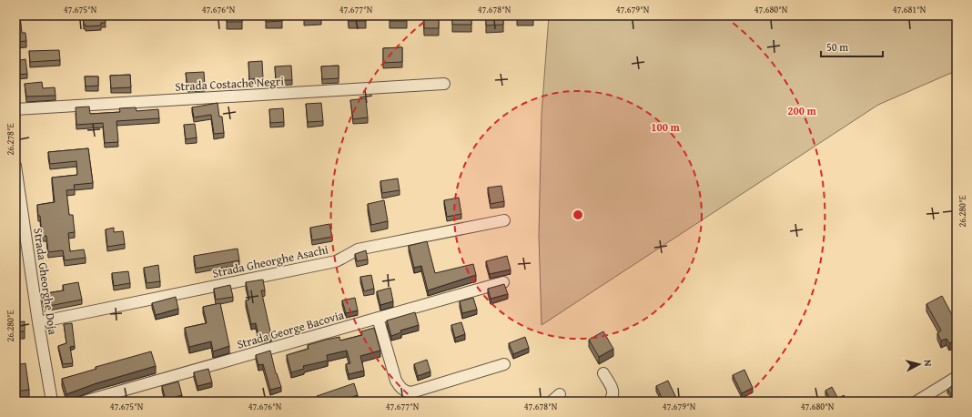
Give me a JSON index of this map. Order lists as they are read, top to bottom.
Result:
{
  "streets": {
    "street": [
      "Strada Costache Negri",
      "Strada Gheorghe Asachi",
      "Strada Gheorghe Doja",
      "Strada George Bacovia"
    ]
  },
  "crossings": [
    ["Strada Gheorghe Asachi", "Strada Gheorghe Doja"]
  ],
  "scale_bar": "50 m",
  "north": "right",
  "coordinates": [
    "47.675°N",
    "47.676°N",
    "47.677°N",
    "47.678°N",
    "47.679°N",
    "47.680°N",
    "47.681°N",
    "26.278°E",
    "26.280°E"
  ],
  "rings": ["200 m", "100 m"]
}
